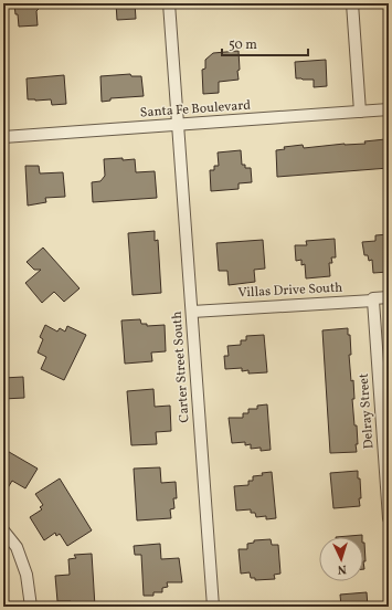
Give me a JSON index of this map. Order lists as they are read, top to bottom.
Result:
{
  "streets": {
    "street": [
      "Santa Fe Boulevard",
      "Villas Drive South",
      "Carter Street South",
      "Delray Street"
    ]
  },
  "crossings": [
    ["Santa Fe Boulevard", "Carter Street South"],
    ["Villas Drive South", "Carter Street South"],
    ["Villas Drive South", "Delray Street"]
  ],
  "scale_bar": "50 m",
  "north": "bottom"
}
